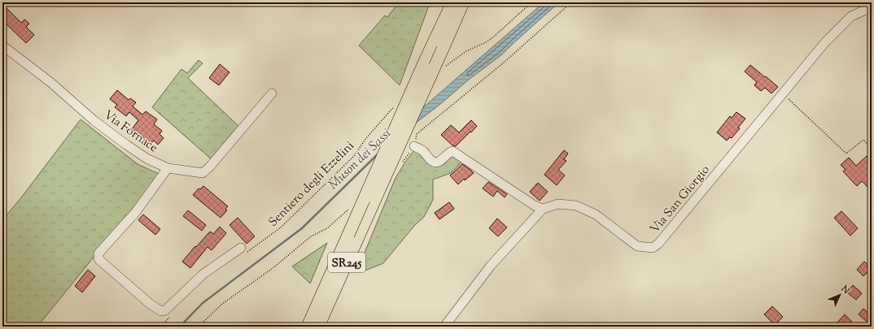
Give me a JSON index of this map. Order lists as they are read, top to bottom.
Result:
{
  "streets": {
    "highway": ["SR245"],
    "street": ["Via Fornace", "Via San Giorgio"],
    "path": ["Sentiero degli Ezzelini"]
  },
  "water": ["Muson dei Sassi"],
  "north": "top right"
}
